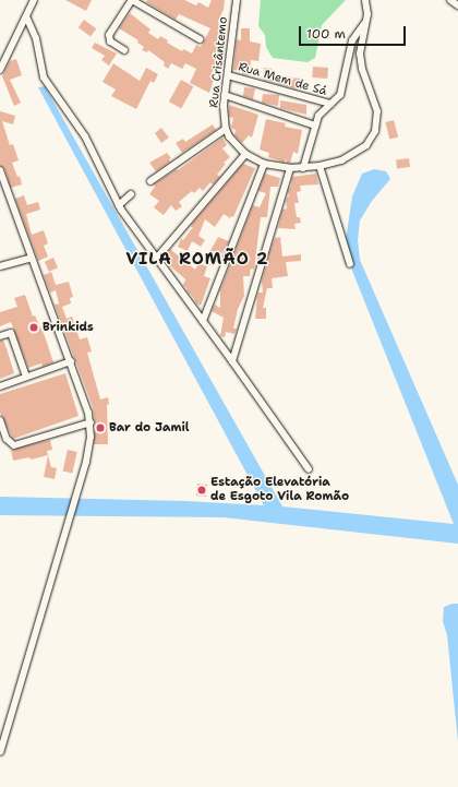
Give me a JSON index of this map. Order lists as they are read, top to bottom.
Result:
{
  "streets": {
    "street": ["Rua Crisântemo", "Rua Mem de Sá"]
  },
  "crossings": [
    ["Rua Crisântemo", "Rua Mem de Sá"]
  ],
  "districts": ["VILA ROMÃO 2"],
  "places": ["Brinkids", "Bar do Jamil", "Estação Elevatória de Esgoto Vila Romão"],
  "scale_bar": "100 m"
}
